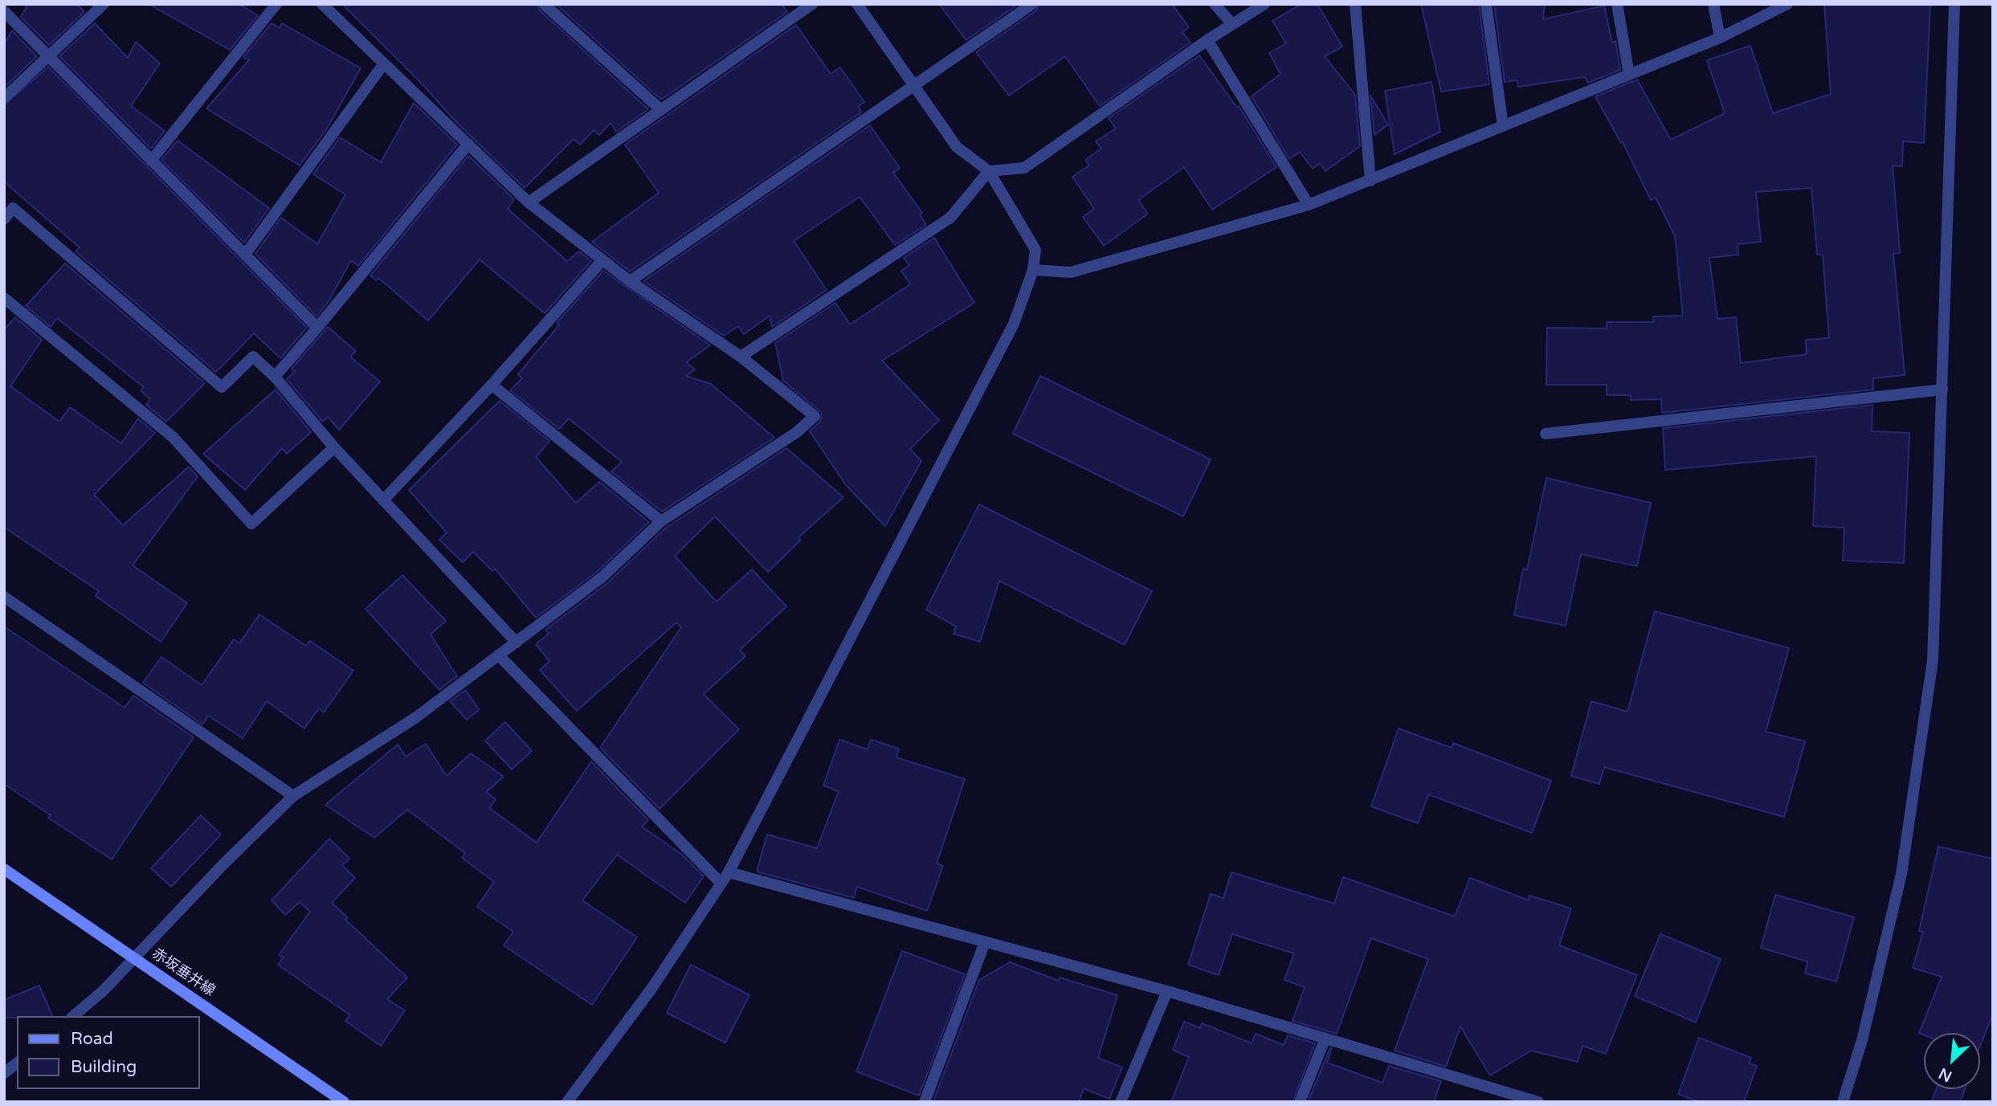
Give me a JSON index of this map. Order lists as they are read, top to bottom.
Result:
{
  "streets": {
    "main road": ["赤坂垂井線"]
  },
  "legend": ["Road", "Building"],
  "north": "bottom left"
}
